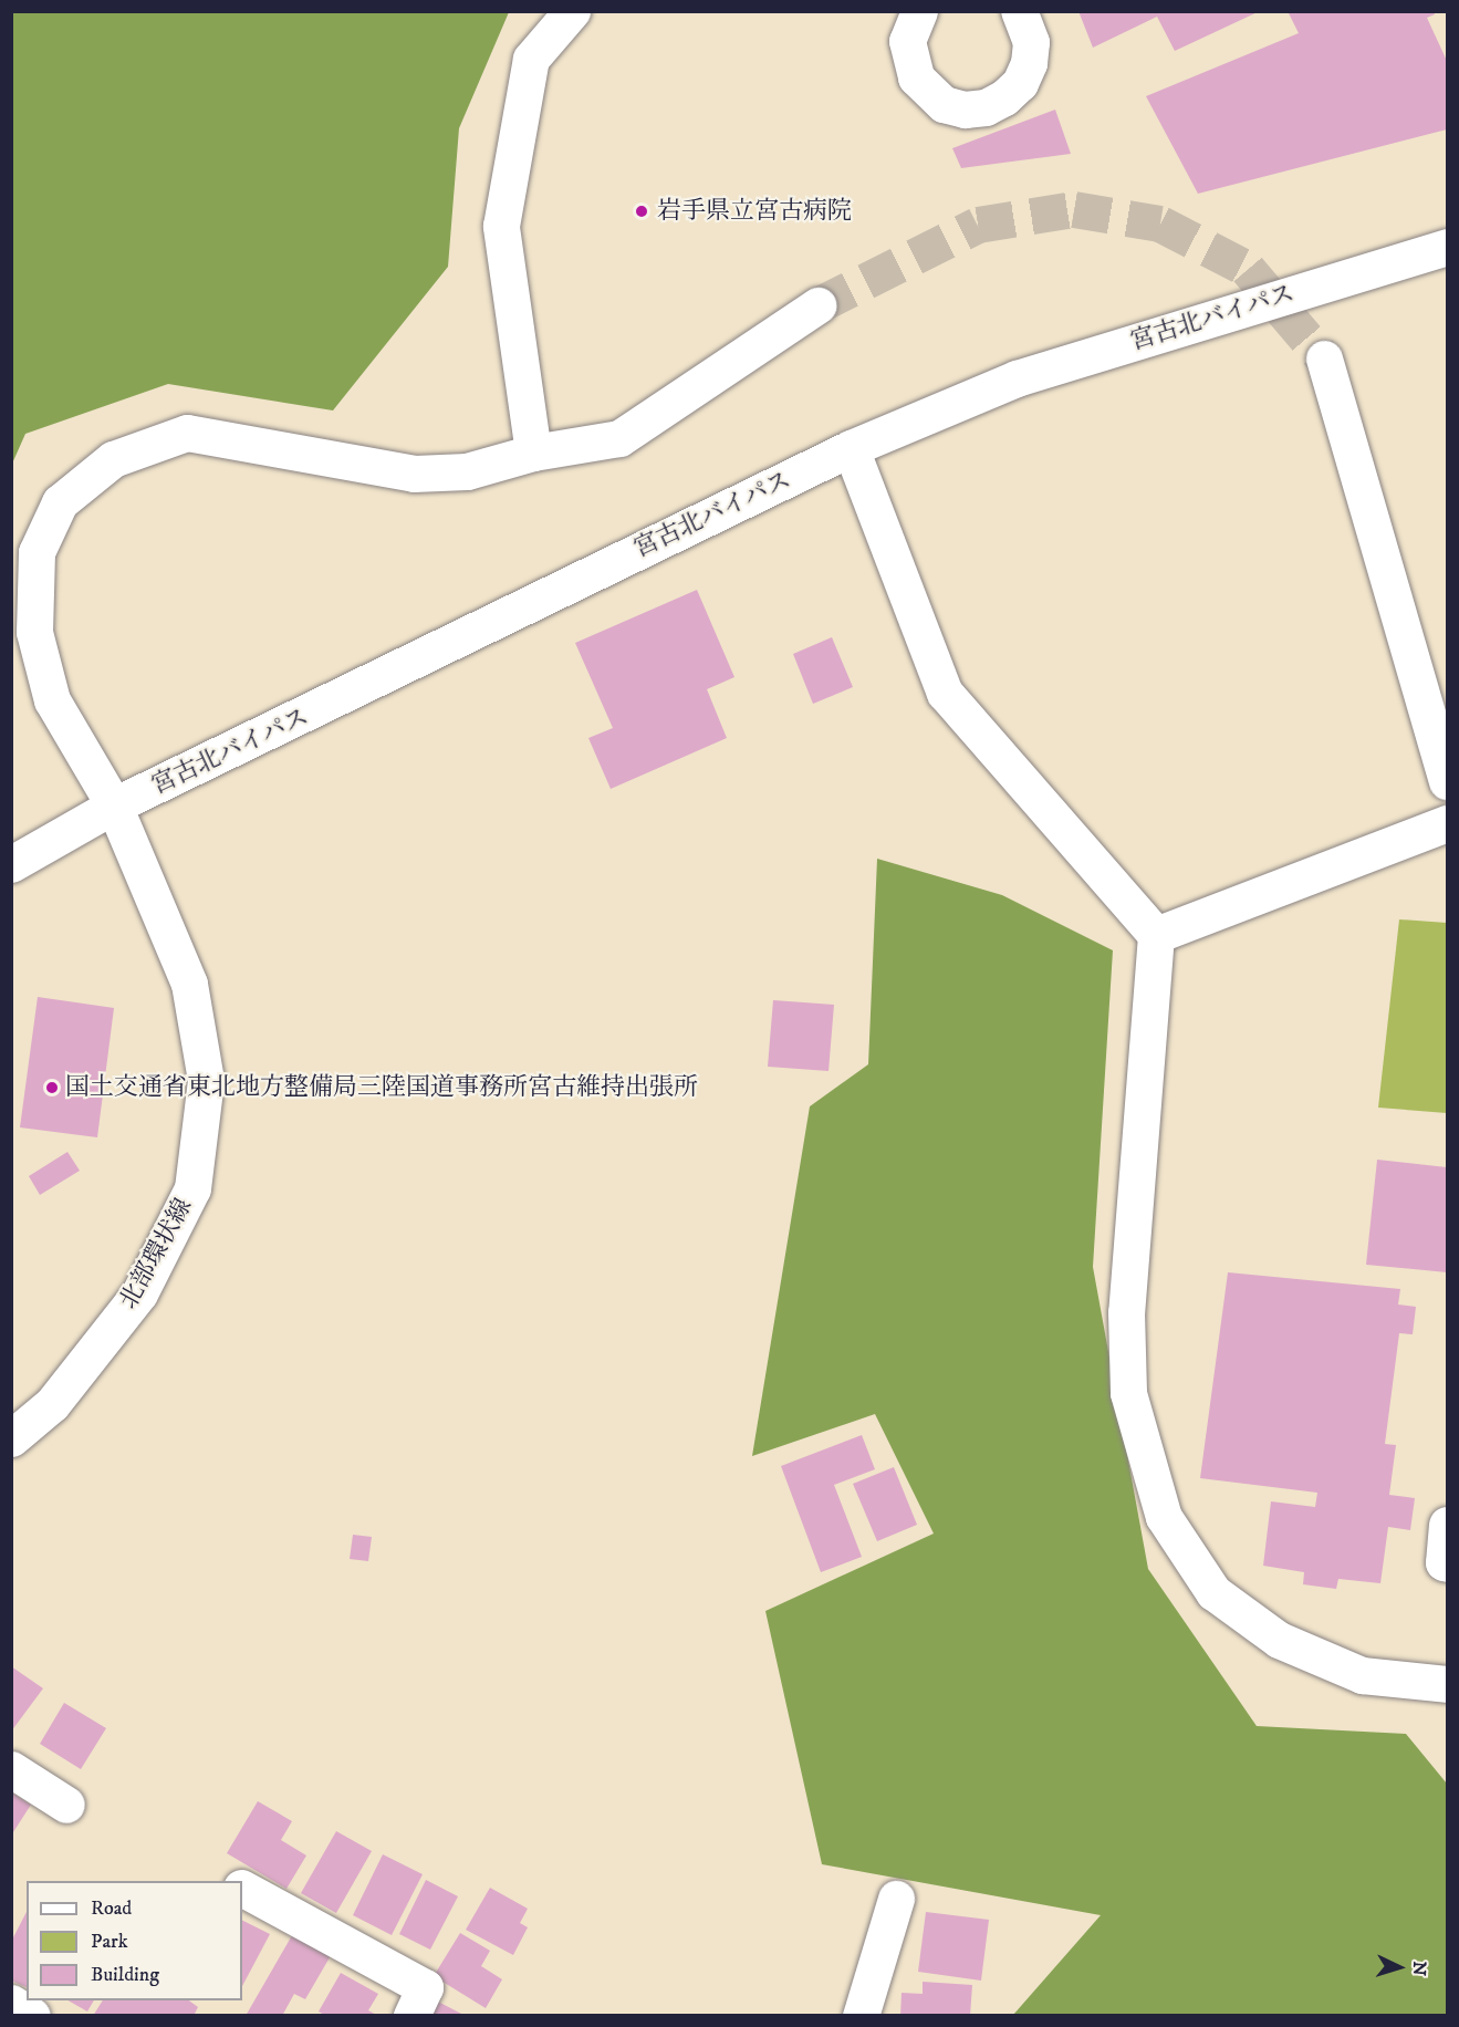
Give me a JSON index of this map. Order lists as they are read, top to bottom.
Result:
{
  "streets": {
    "main road": ["宮古北バイパス", "北部環状線"]
  },
  "crossings": [
    ["宮古北バイパス", "北部環状線"]
  ],
  "places": ["岩手県立宮古病院", "国土交通省東北地方整備局三陸国道事務所宮古維持出張所"],
  "legend": ["Road", "Park", "Building"],
  "north": "right"
}
